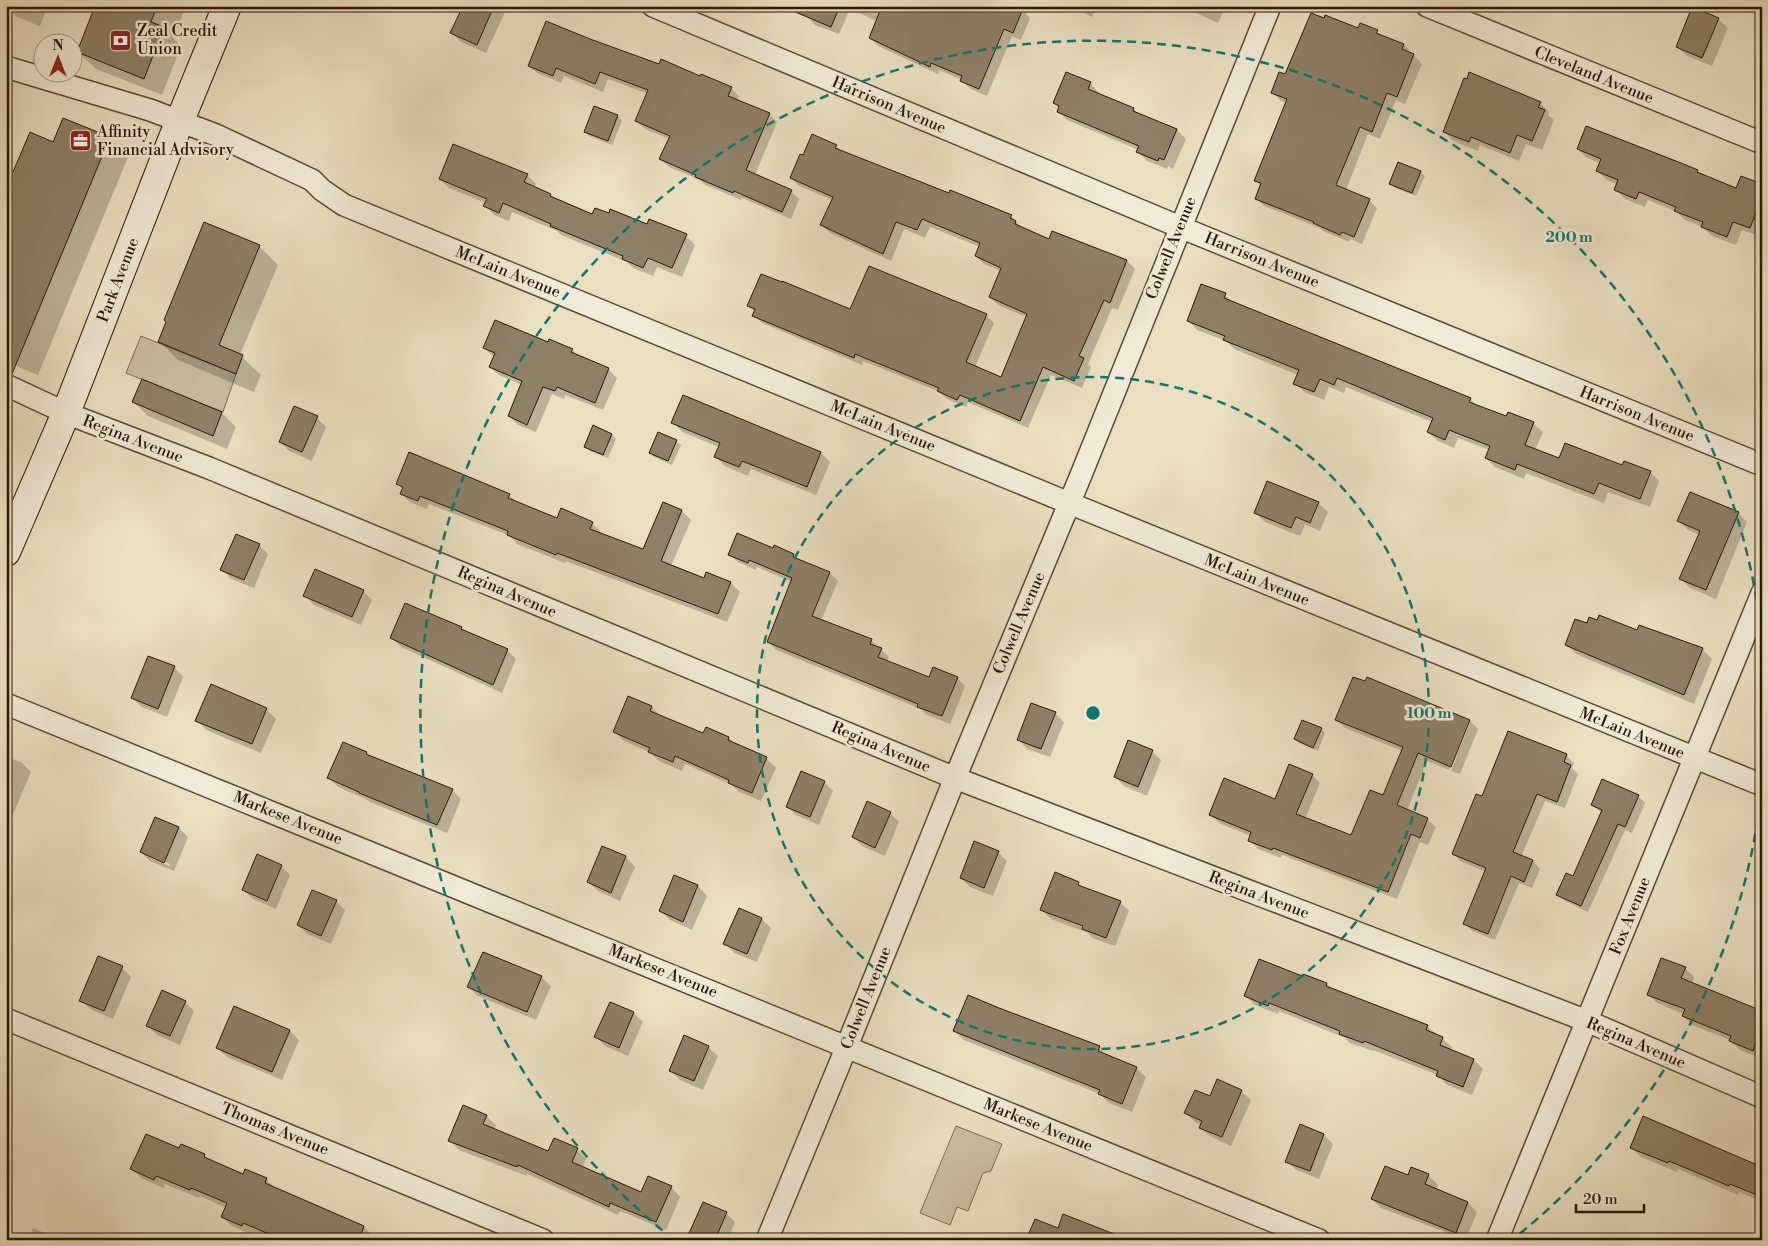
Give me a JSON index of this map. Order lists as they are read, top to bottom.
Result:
{
  "streets": {
    "street": [
      "Cleveland Avenue",
      "Harrison Avenue",
      "Colwell Avenue",
      "McLain Avenue",
      "Park Avenue",
      "Regina Avenue",
      "Markese Avenue",
      "Fox Avenue",
      "Thomas Avenue"
    ]
  },
  "crossings": [
    ["Harrison Avenue", "Colwell Avenue"],
    ["Colwell Avenue", "McLain Avenue"],
    ["Colwell Avenue", "Regina Avenue"],
    ["Colwell Avenue", "Markese Avenue"],
    ["McLain Avenue", "Park Avenue"],
    ["McLain Avenue", "Fox Avenue"],
    ["Park Avenue", "Regina Avenue"],
    ["Regina Avenue", "Fox Avenue"]
  ],
  "places": {
    "bank": ["Zeal Credit Union"],
    "office": ["Affinity Financial Advisory"]
  },
  "scale_bar": "20 m",
  "north": "top",
  "rings": ["200 m", "100 m"]
}
